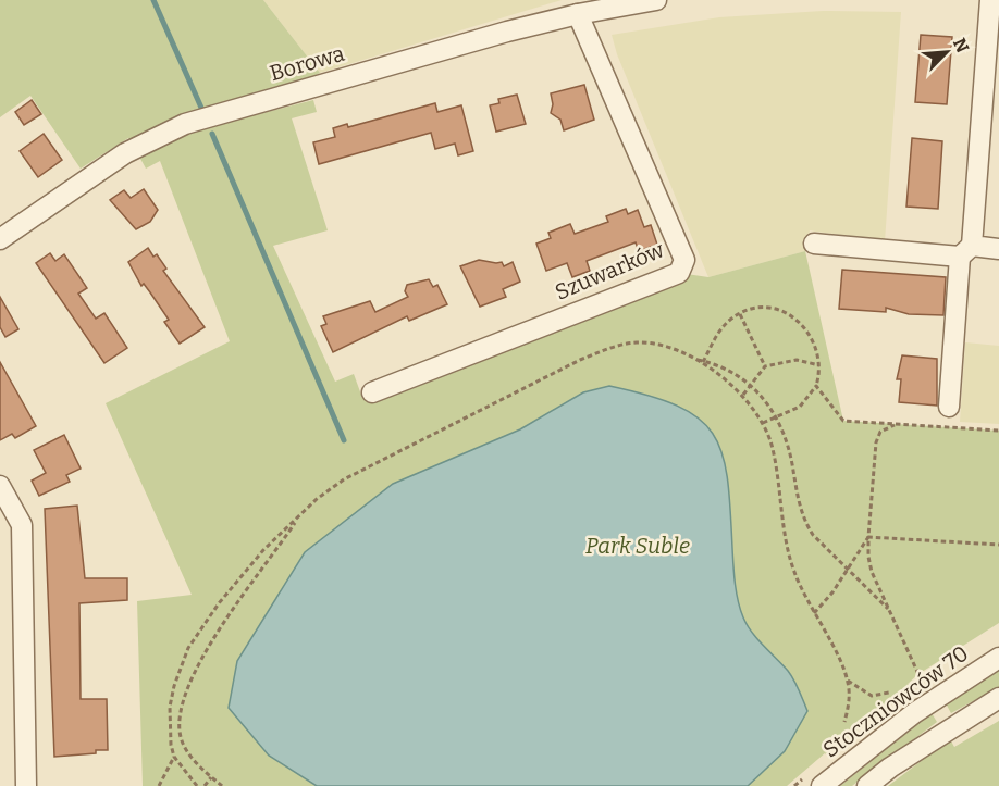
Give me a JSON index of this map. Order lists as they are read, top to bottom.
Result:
{
  "streets": {
    "street": ["Borowa", "Szuwarków", "Stoczniowców 70"]
  },
  "crossings": [
    ["Borowa", "Szuwarków"]
  ],
  "parks": ["Park Suble"],
  "north": "top right"
}
